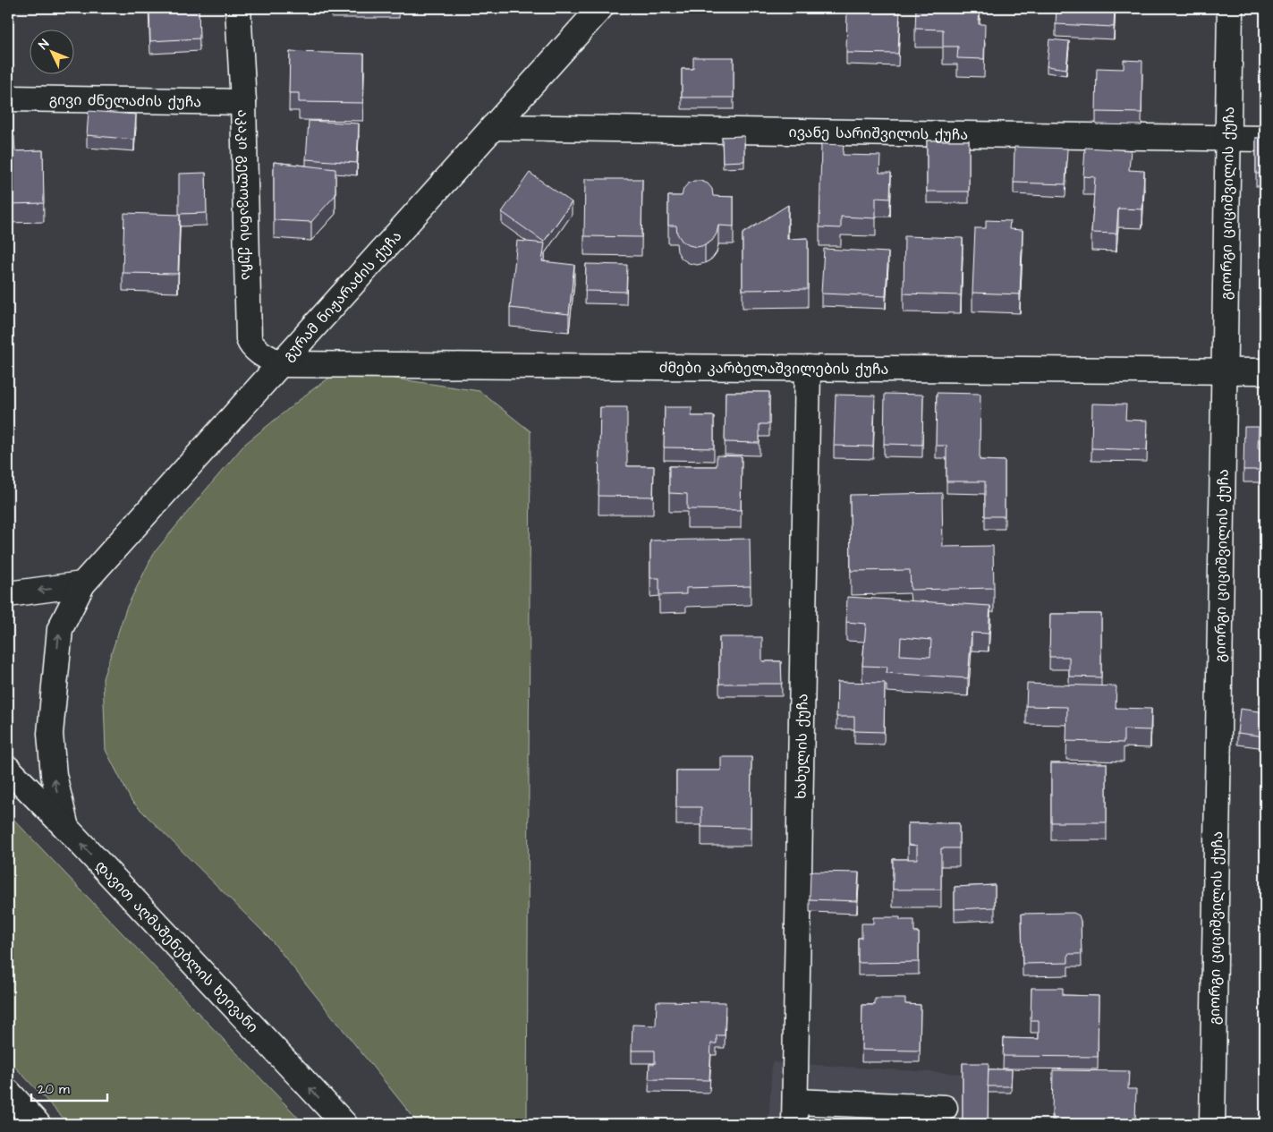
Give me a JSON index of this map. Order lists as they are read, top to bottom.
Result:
{
  "streets": {
    "main road": [
      "გივი ძნელაძის ქუჩა",
      "ივანე სარიშვილის ქუჩა",
      "აკაკი გელოვანის ქუჩა",
      "გიორგი ციციშვილის ქუჩა",
      "გურამ ნიჟარაძის ქუჩა",
      "ძმები კარბელაშვილების ქუჩა",
      "ხახულის ქუჩა",
      "დავით აღმაშენებლის ხეივანი"
    ]
  },
  "crossings": [
    ["გივი ძნელაძის ქუჩა", "აკაკი გელოვანის ქუჩა"],
    ["ივანე სარიშვილის ქუჩა", "გიორგი ციციშვილის ქუჩა"],
    ["ივანე სარიშვილის ქუჩა", "გურამ ნიჟარაძის ქუჩა"],
    ["აკაკი გელოვანის ქუჩა", "გურამ ნიჟარაძის ქუჩა"],
    ["აკაკი გელოვანის ქუჩა", "ძმები კარბელაშვილების ქუჩა"],
    ["გიორგი ციციშვილის ქუჩა", "ძმები კარბელაშვილების ქუჩა"],
    ["გურამ ნიჟარაძის ქუჩა", "ძმები კარბელაშვილების ქუჩა"],
    ["გურამ ნიჟარაძის ქუჩა", "დავით აღმაშენებლის ხეივანი"],
    ["ძმები კარბელაშვილების ქუჩა", "ხახულის ქუჩა"]
  ],
  "one_way": ["დავით აღმაშენებლის ხეივანი"],
  "scale_bar": "20 m",
  "north": "top left"
}
